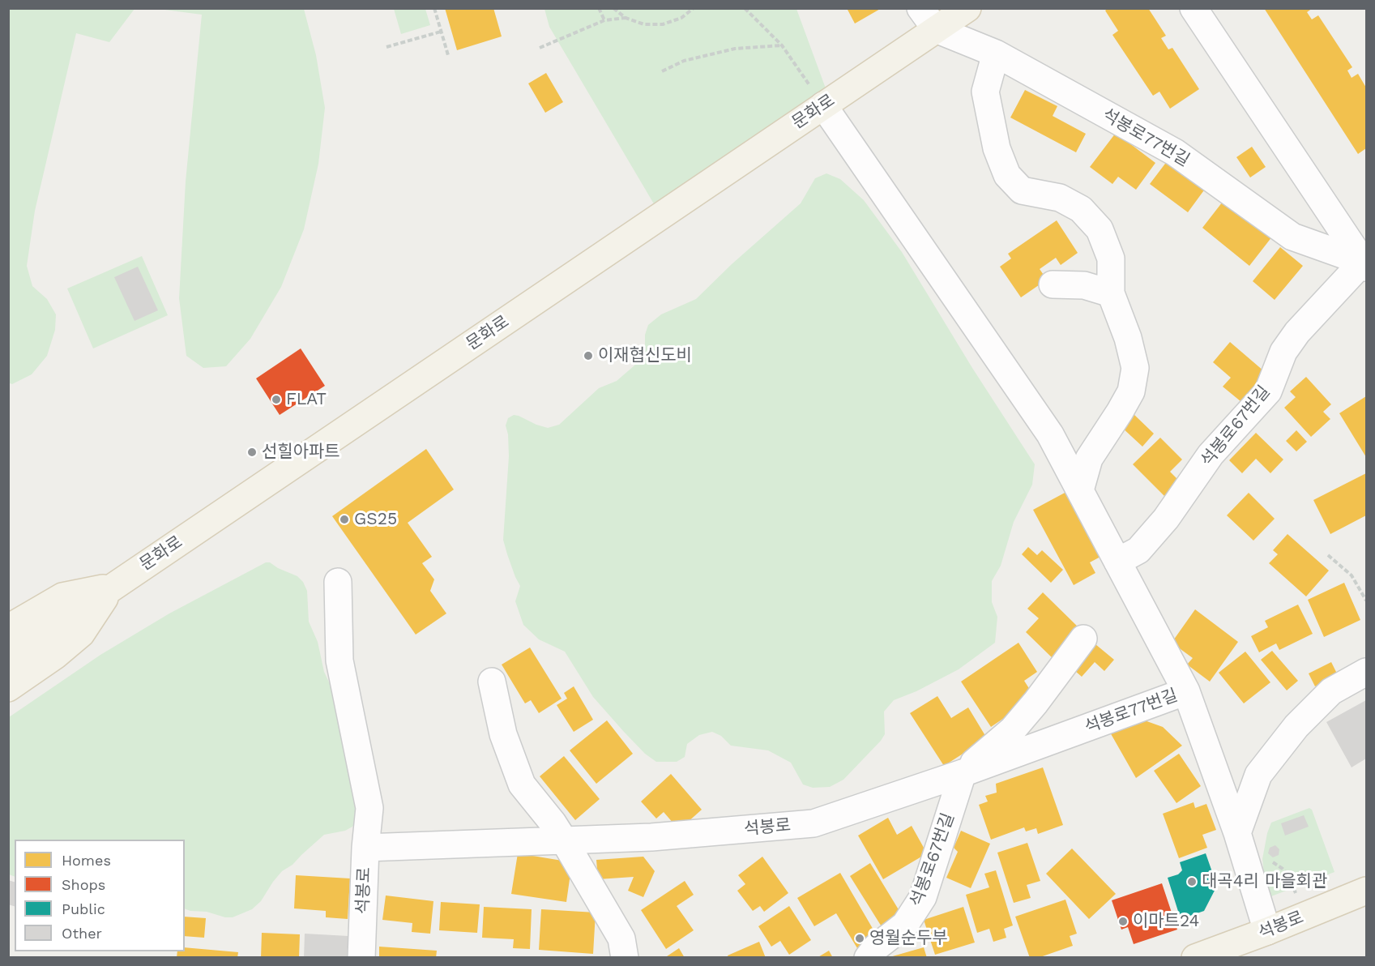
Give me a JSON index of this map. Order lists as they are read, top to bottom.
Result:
{
  "streets": {
    "main road": ["문화로", "석봉로"],
    "street": ["석봉로77번길", "석봉로67번길"]
  },
  "crossings": [
    ["문화로", "석봉로77번길"],
    ["석봉로77번길", "석봉로67번길"],
    ["석봉로77번길", "석봉로"],
    ["석봉로67번길", "석봉로"]
  ],
  "places": [
    "이재협신도비",
    "FLAT",
    "선힐아파트",
    "GS25",
    "대곡4리 마을회관",
    "이마트24",
    "영월순두부"
  ],
  "legend": [
    "Homes",
    "Shops",
    "Public",
    "Other"
  ]
}
